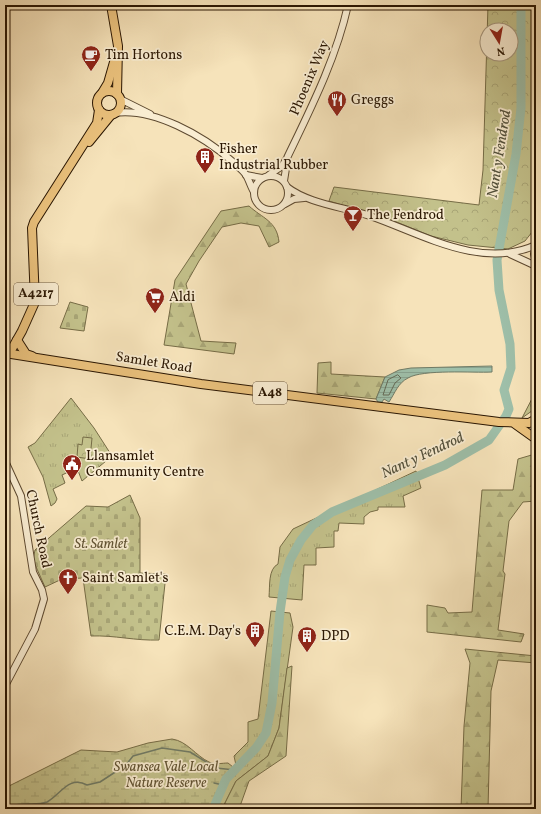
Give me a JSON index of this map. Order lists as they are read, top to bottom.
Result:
{
  "streets": {
    "main road": ["A4217", "Samlet Road", "A48"],
    "street": ["Phoenix Way", "Church Road"]
  },
  "water": ["Nant y Fendrod"],
  "parks": ["St. Samlet", "Swansea Vale Local Nature Reserve"],
  "places": {
    "cafe": ["Tim Hortons"],
    "restaurant": ["Greggs"],
    "building": ["Fisher Industrial Rubber", "C.E.M. Day's", "DPD"],
    "bar": ["The Fendrod"],
    "supermarket": ["Aldi"],
    "public building": ["Llansamlet Community Centre"],
    "church": ["Saint Samlet's"]
  },
  "north": "bottom"
}
